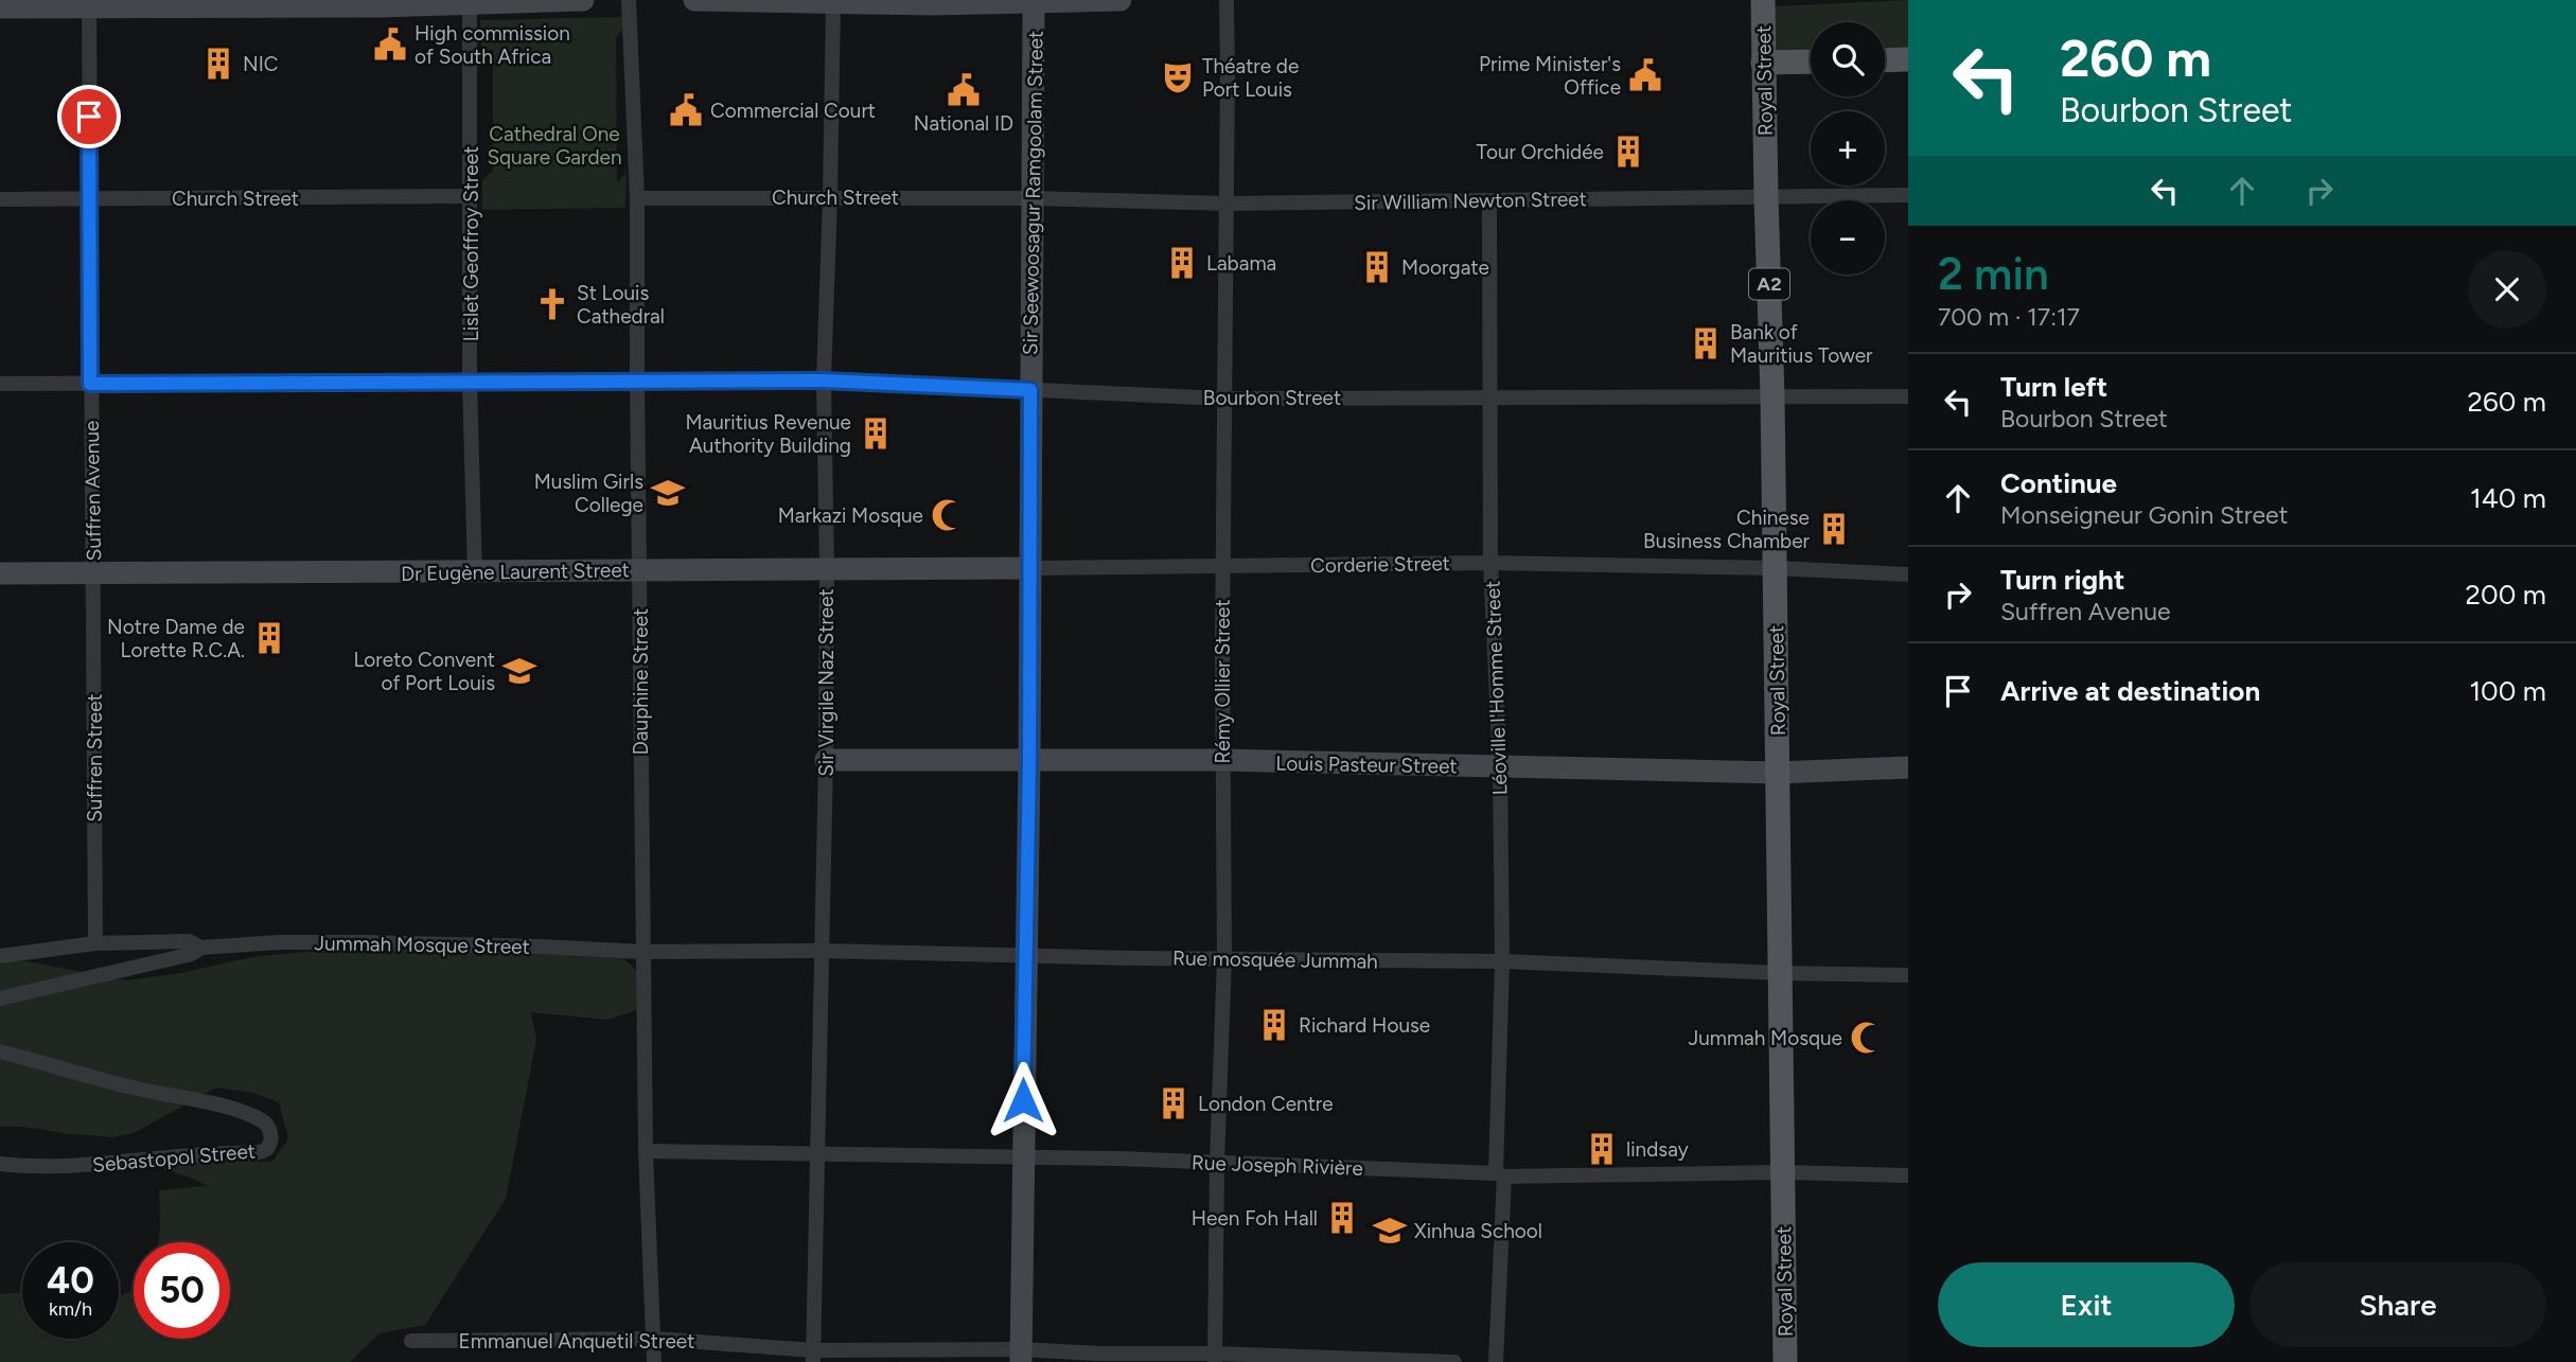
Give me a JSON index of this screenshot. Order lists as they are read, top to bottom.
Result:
{
  "streets": {
    "main road": [
      "Royal Street",
      "Sir Seewoosagur Ramgoolam Street",
      "A2",
      "Dr Eugène Laurent Street",
      "Louis Pasteur Street"
    ],
    "street": [
      "Church Street",
      "Sir William Newton Street",
      "Lislet Geoffroy Street",
      "Bourbon Street",
      "Suffren Avenue",
      "Corderie Street",
      "Dauphine Street",
      "Rémy Ollier Street",
      "Sir Virgile Naz Street",
      "Léoville l'Homme Street",
      "Suffren Street",
      "Jummah Mosque Street",
      "Rue mosquée Jummah",
      "Sebastopol Street",
      "Rue Joseph Rivière",
      "Emmanuel Anquetil Street"
    ]
  },
  "crossings": [
    ["Royal Street", "Sir William Newton Street"],
    ["Royal Street", "Bourbon Street"],
    ["Royal Street", "Corderie Street"],
    ["Royal Street", "Louis Pasteur Street"],
    ["Royal Street", "Rue mosquée Jummah"],
    ["Royal Street", "Rue Joseph Rivière"],
    ["Sir Seewoosagur Ramgoolam Street", "Church Street"],
    ["Sir Seewoosagur Ramgoolam Street", "Sir William Newton Street"],
    ["Sir Seewoosagur Ramgoolam Street", "Bourbon Street"],
    ["Sir Seewoosagur Ramgoolam Street", "Corderie Street"],
    ["Sir Seewoosagur Ramgoolam Street", "Dr Eugène Laurent Street"],
    ["Sir Seewoosagur Ramgoolam Street", "Louis Pasteur Street"],
    ["Sir Seewoosagur Ramgoolam Street", "Rue mosquée Jummah"],
    ["Sir Seewoosagur Ramgoolam Street", "Rue Joseph Rivière"],
    ["Sir Seewoosagur Ramgoolam Street", "Emmanuel Anquetil Street"],
    ["Church Street", "Sir William Newton Street"],
    ["Church Street", "Lislet Geoffroy Street"],
    ["Church Street", "Suffren Avenue"],
    ["Church Street", "Dauphine Street"],
    ["Church Street", "Sir Virgile Naz Street"],
    ["Sir William Newton Street", "Rémy Ollier Street"],
    ["Sir William Newton Street", "Léoville l'Homme Street"],
    ["Lislet Geoffroy Street", "Bourbon Street"],
    ["Lislet Geoffroy Street", "Dr Eugène Laurent Street"],
    ["Bourbon Street", "Suffren Avenue"],
    ["Bourbon Street", "Dauphine Street"],
    ["Bourbon Street", "Rémy Ollier Street"],
    ["Bourbon Street", "Sir Virgile Naz Street"],
    ["Bourbon Street", "Léoville l'Homme Street"],
    ["Suffren Avenue", "Dr Eugène Laurent Street"],
    ["Suffren Avenue", "Suffren Street"],
    ["Corderie Street", "Dr Eugène Laurent Street"],
    ["Corderie Street", "Rémy Ollier Street"],
    ["Corderie Street", "Léoville l'Homme Street"],
    ["Dr Eugène Laurent Street", "Dauphine Street"],
    ["Dr Eugène Laurent Street", "Sir Virgile Naz Street"],
    ["Dr Eugène Laurent Street", "Suffren Street"],
    ["Dauphine Street", "Jummah Mosque Street"],
    ["Dauphine Street", "Rue mosquée Jummah"],
    ["Dauphine Street", "Rue Joseph Rivière"],
    ["Dauphine Street", "Emmanuel Anquetil Street"],
    ["Rémy Ollier Street", "Louis Pasteur Street"],
    ["Rémy Ollier Street", "Rue mosquée Jummah"],
    ["Rémy Ollier Street", "Rue Joseph Rivière"],
    ["Rémy Ollier Street", "Emmanuel Anquetil Street"],
    ["Sir Virgile Naz Street", "Louis Pasteur Street"],
    ["Sir Virgile Naz Street", "Rue mosquée Jummah"],
    ["Sir Virgile Naz Street", "Rue Joseph Rivière"],
    ["Sir Virgile Naz Street", "Emmanuel Anquetil Street"],
    ["Léoville l'Homme Street", "Louis Pasteur Street"],
    ["Léoville l'Homme Street", "Rue mosquée Jummah"],
    ["Léoville l'Homme Street", "Rue Joseph Rivière"],
    ["Jummah Mosque Street", "Rue mosquée Jummah"]
  ],
  "parks": ["Cathedral One Square Garden"],
  "places": {
    "public building": [
      "High commission of South Africa",
      "Prime Minister's Office",
      "National ID",
      "Commercial Court"
    ],
    "building": [
      "NIC",
      "Tour Orchidée",
      "Labama",
      "Moorgate",
      "Bank of Mauritius Tower",
      "Mauritius Revenue Authority Building",
      "Chinese Business Chamber",
      "Notre Dame de Lorette R.C.A.",
      "Richard House",
      "London Centre",
      "lindsay",
      "Heen Foh Hall"
    ],
    "theatre": ["Théatre de Port Louis"],
    "church": ["St Louis Cathedral"],
    "school or university": ["Muslim Girls College", "Loreto Convent of Port Louis", "Xinhua School"],
    "mosque": ["Markazi Mosque", "Jummah Mosque"]
  },
  "page": {
    "turn": ["260 m", "Bourbon Street"],
    "map_buttons": ["+", "−"],
    "heading": ["2 min", "700 m · 17:17"],
    "list": [
      {
        "name": "Turn left",
        "note": "Bourbon Street",
        "value": "260 m"
      },
      {
        "name": "Continue",
        "note": "Monseigneur Gonin Street",
        "value": "140 m"
      },
      {
        "name": "Turn right",
        "note": "Suffren Avenue",
        "value": "200 m"
      },
      {
        "name": "Arrive at destination",
        "value": "100 m"
      }
    ],
    "speed": "40 km/h",
    "limit": "50",
    "buttons": ["Exit", "Share"]
  }
}
